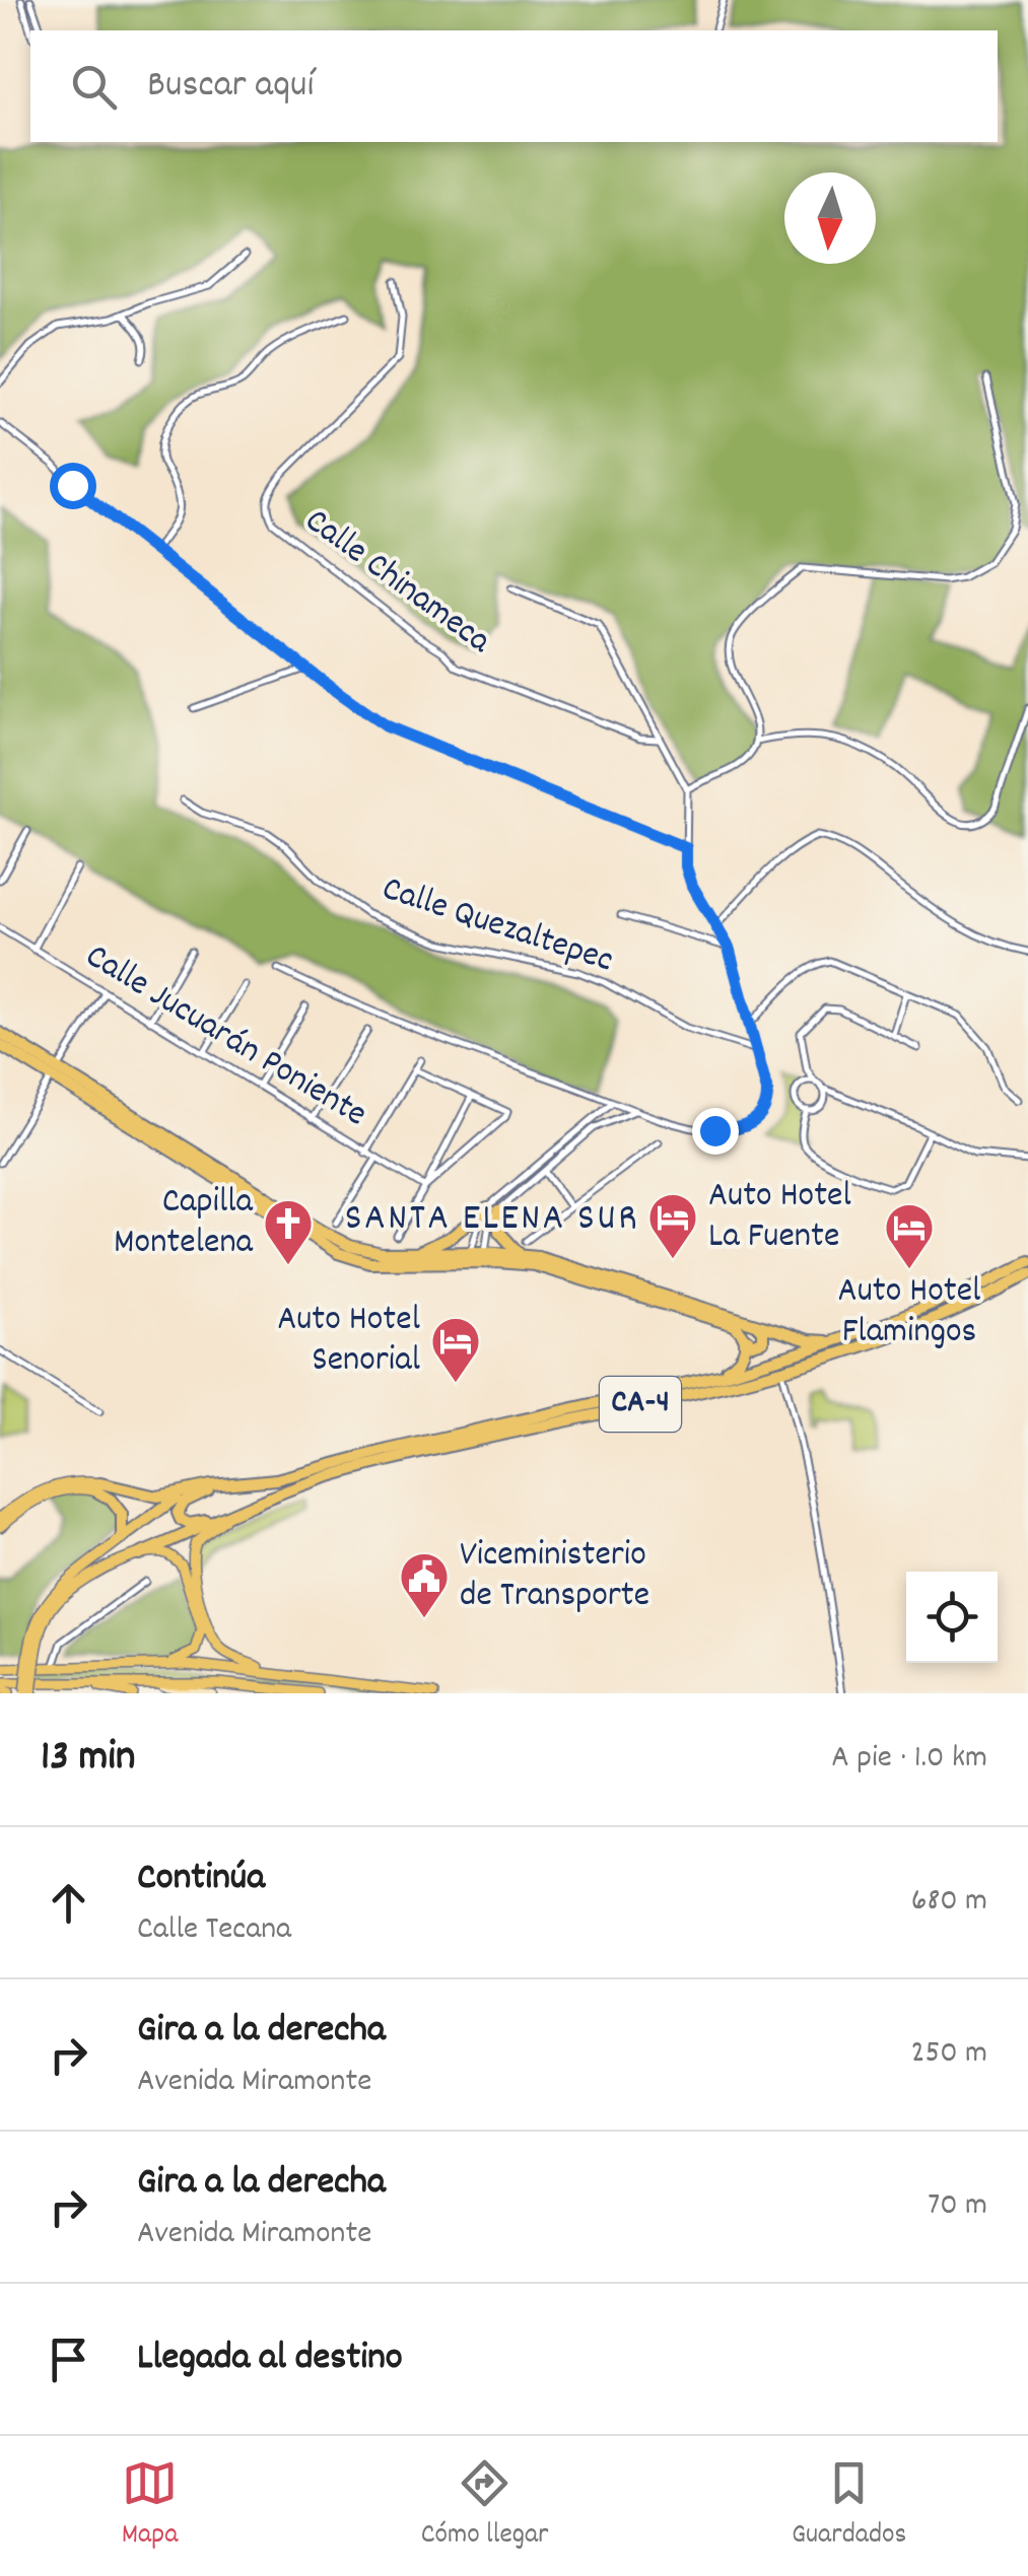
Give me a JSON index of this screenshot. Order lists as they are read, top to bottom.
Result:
{
  "streets": {
    "highway": ["CA-4"],
    "street": ["Calle Chinameca", "Calle Quezaltepec", "Calle Jucuarán Poniente"]
  },
  "districts": ["SANTA ELENA SUR"],
  "places": {
    "hotel": ["Auto Hotel La Fuente", "Auto Hotel Flamingos", "Auto Hotel Senorial"],
    "church": ["Capilla Montelena"],
    "public building": ["Viceministerio de Transporte"]
  },
  "north": "bottom",
  "page": {
    "search": "Buscar aquí",
    "heading": ["13 min", "A pie · 1.0 km"],
    "list": [
      ["Continúa", "Calle Tecana", "680 m"],
      ["Gira a la derecha", "Avenida Miramonte", "250 m"],
      ["Gira a la derecha", "Avenida Miramonte", "70 m"],
      "Llegada al destino"
    ],
    "nav": ["Mapa", "Cómo llegar", "Guardados"]
  }
}
